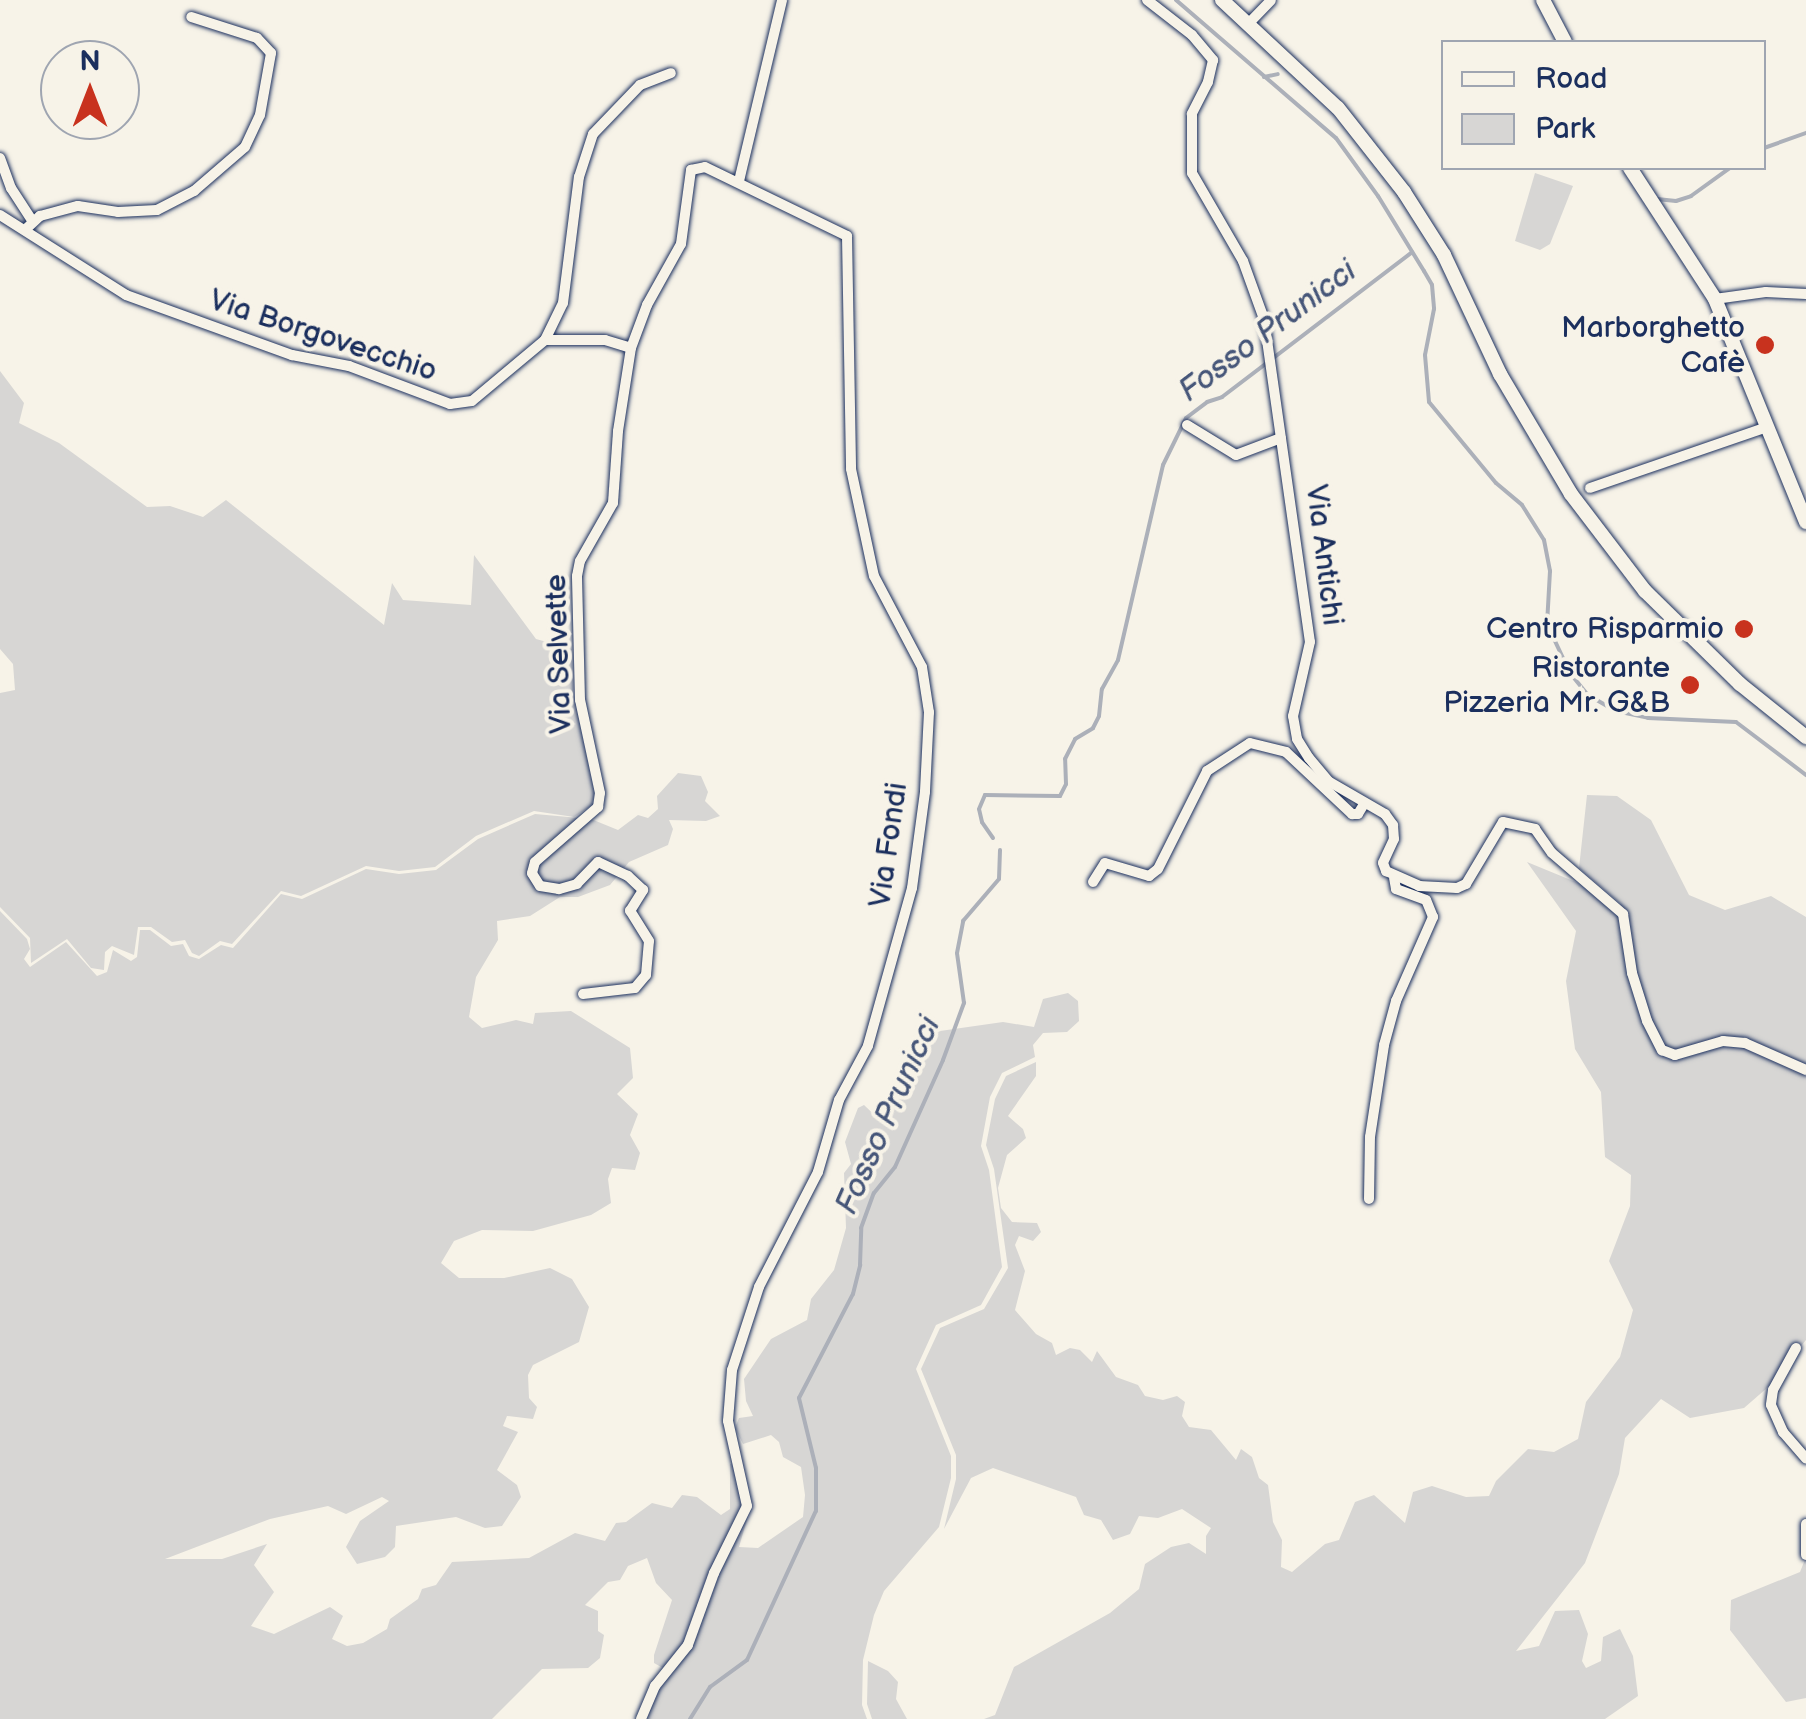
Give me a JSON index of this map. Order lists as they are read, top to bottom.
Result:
{
  "streets": {
    "street": [
      "Via Borgovecchio",
      "Via Antichi",
      "Via Selvette",
      "Via Fondi"
    ]
  },
  "water": ["Fosso Prunicci"],
  "places": ["Marborghetto Cafè", "Centro Risparmio", "Ristorante Pizzeria Mr. G&B"],
  "legend": ["Road", "Park"],
  "north": "top"
}
